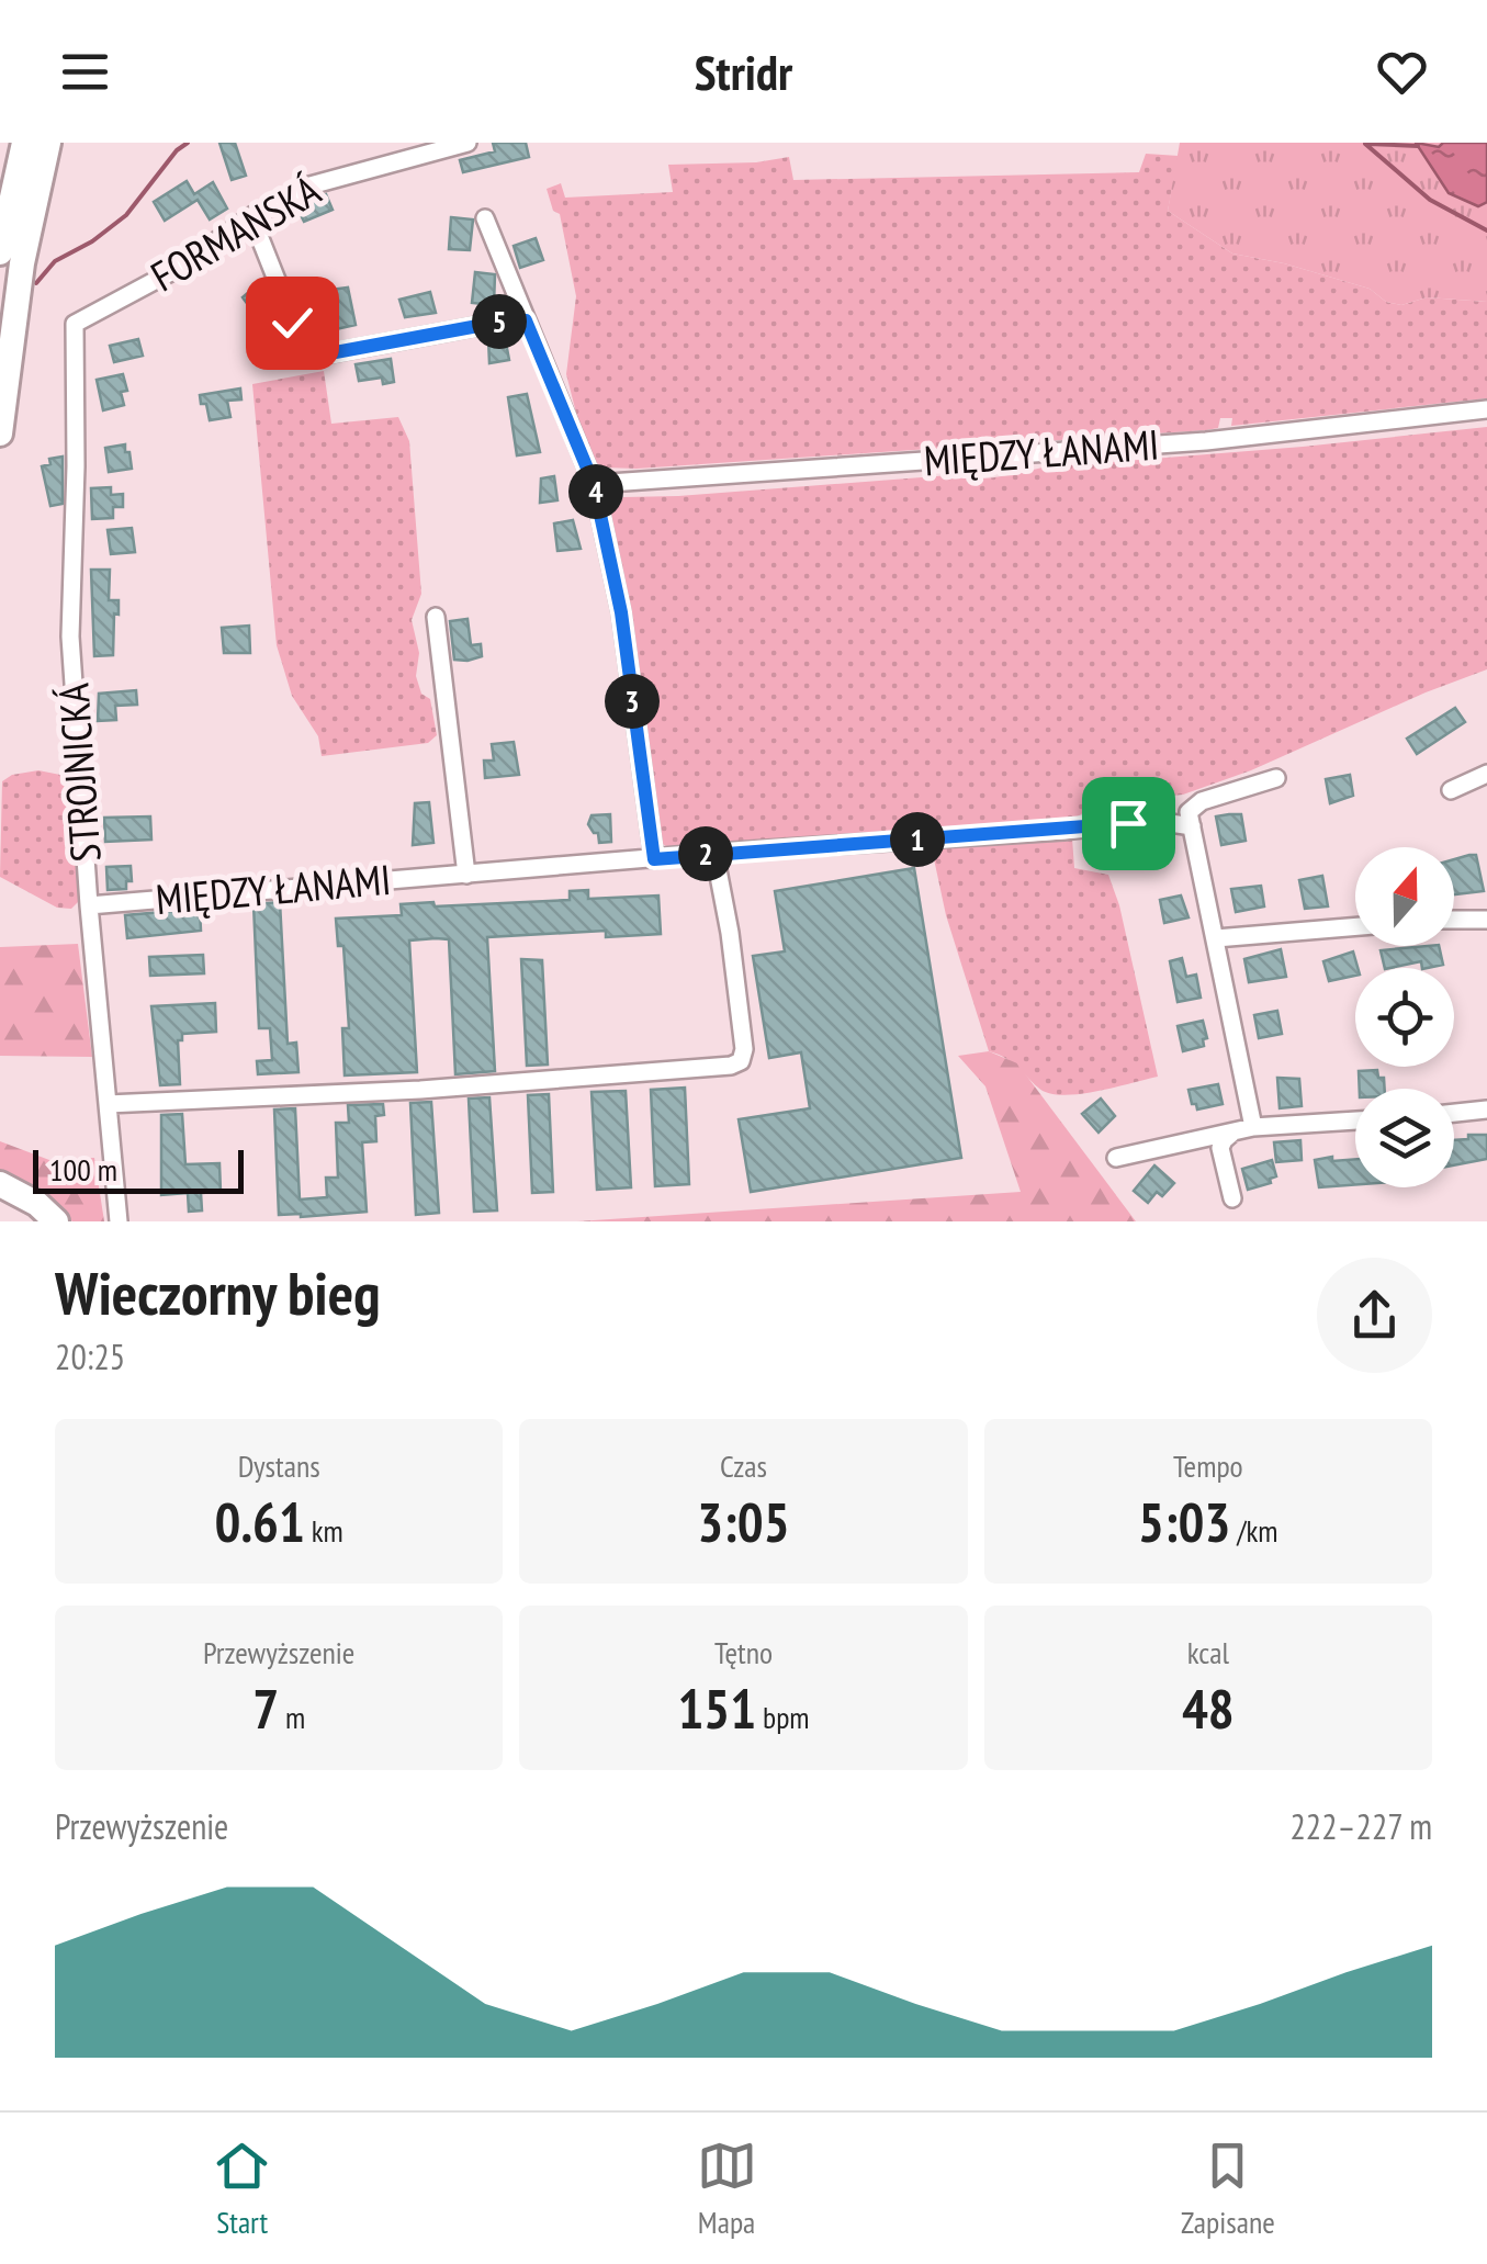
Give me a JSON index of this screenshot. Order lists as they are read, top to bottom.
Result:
{
  "streets": {
    "street": ["FORMANSKÁ", "MIĘDZY ŁANAMI", "STROJNICKÁ"]
  },
  "crossings": [
    ["FORMANSKÁ", "STROJNICKÁ"],
    ["MIĘDZY ŁANAMI", "STROJNICKÁ"]
  ],
  "scale_bar": "100 m",
  "north": "top",
  "page": {
    "header": "Stridr",
    "pins": [
      "5",
      "4",
      "3",
      "1",
      "2"
    ],
    "scale": "100 m",
    "heading": ["Wieczorny bieg", "20:25"],
    "stats": [
      ["Dystans", "0.61 km"],
      ["Czas", "3:05"],
      ["Tempo", "5:03 /km"],
      ["Przewyższenie", "7 m"],
      ["Tętno", "151 bpm"],
      ["kcal", "48"]
    ],
    "chart": ["Przewyższenie", "222–227 m"],
    "tabs": ["Start", "Mapa", "Zapisane"]
  }
}
